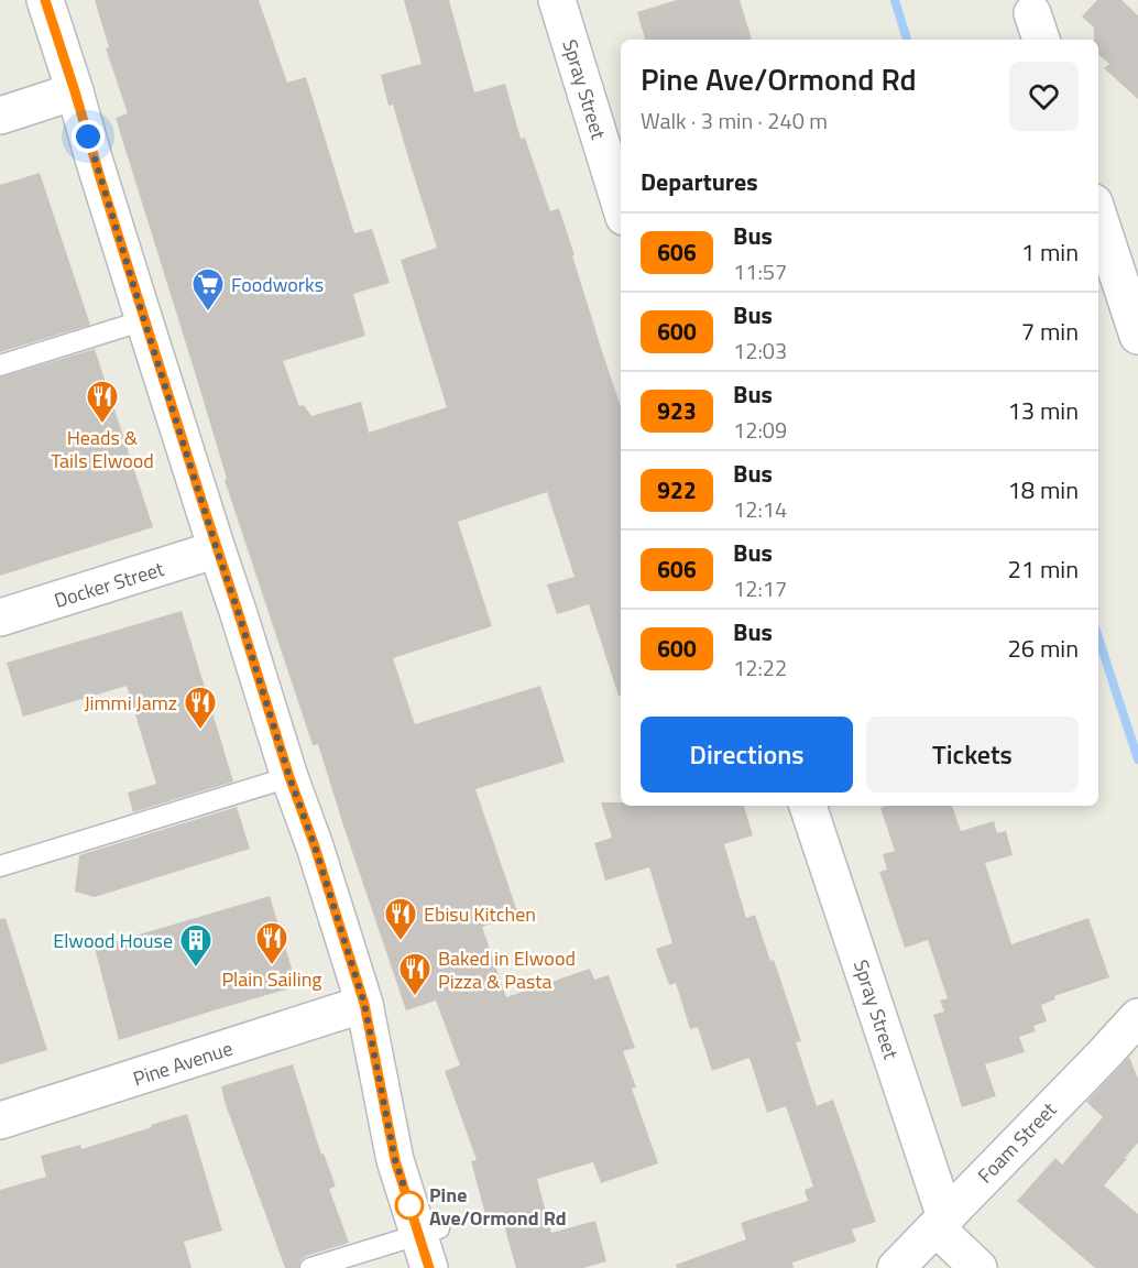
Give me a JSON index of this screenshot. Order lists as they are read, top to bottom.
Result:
{
  "streets": {
    "street": [
      "Spray Street",
      "Docker Street",
      "Pine Avenue",
      "Foam Street"
    ]
  },
  "crossings": [
    ["Spray Street", "Foam Street"]
  ],
  "places": {
    "supermarket": ["Foodworks"],
    "restaurant": [
      "Heads & Tails Elwood",
      "Jimmi Jamz",
      "Ebisu Kitchen",
      "Plain Sailing",
      "Baked in Elwood Pizza & Pasta"
    ],
    "building": ["Elwood House"],
    "other": ["Pine Ave/Ormond Rd"]
  },
  "lines": ["bus line 606"],
  "page": {
    "heading": [
      ["Pine Ave/Ormond Rd", "Walk · 3 min · 240 m"],
      "Departures"
    ],
    "list": [
      {
        "mark": "606",
        "name": "Bus",
        "note": "11:57",
        "value": "1 min"
      },
      {
        "mark": "600",
        "name": "Bus",
        "note": "12:03",
        "value": "7 min"
      },
      {
        "mark": "923",
        "name": "Bus",
        "note": "12:09",
        "value": "13 min"
      },
      {
        "mark": "922",
        "name": "Bus",
        "note": "12:14",
        "value": "18 min"
      },
      {
        "mark": "606",
        "name": "Bus",
        "note": "12:17",
        "value": "21 min"
      },
      {
        "mark": "600",
        "name": "Bus",
        "note": "12:22",
        "value": "26 min"
      }
    ],
    "buttons": ["Directions", "Tickets"]
  }
}
